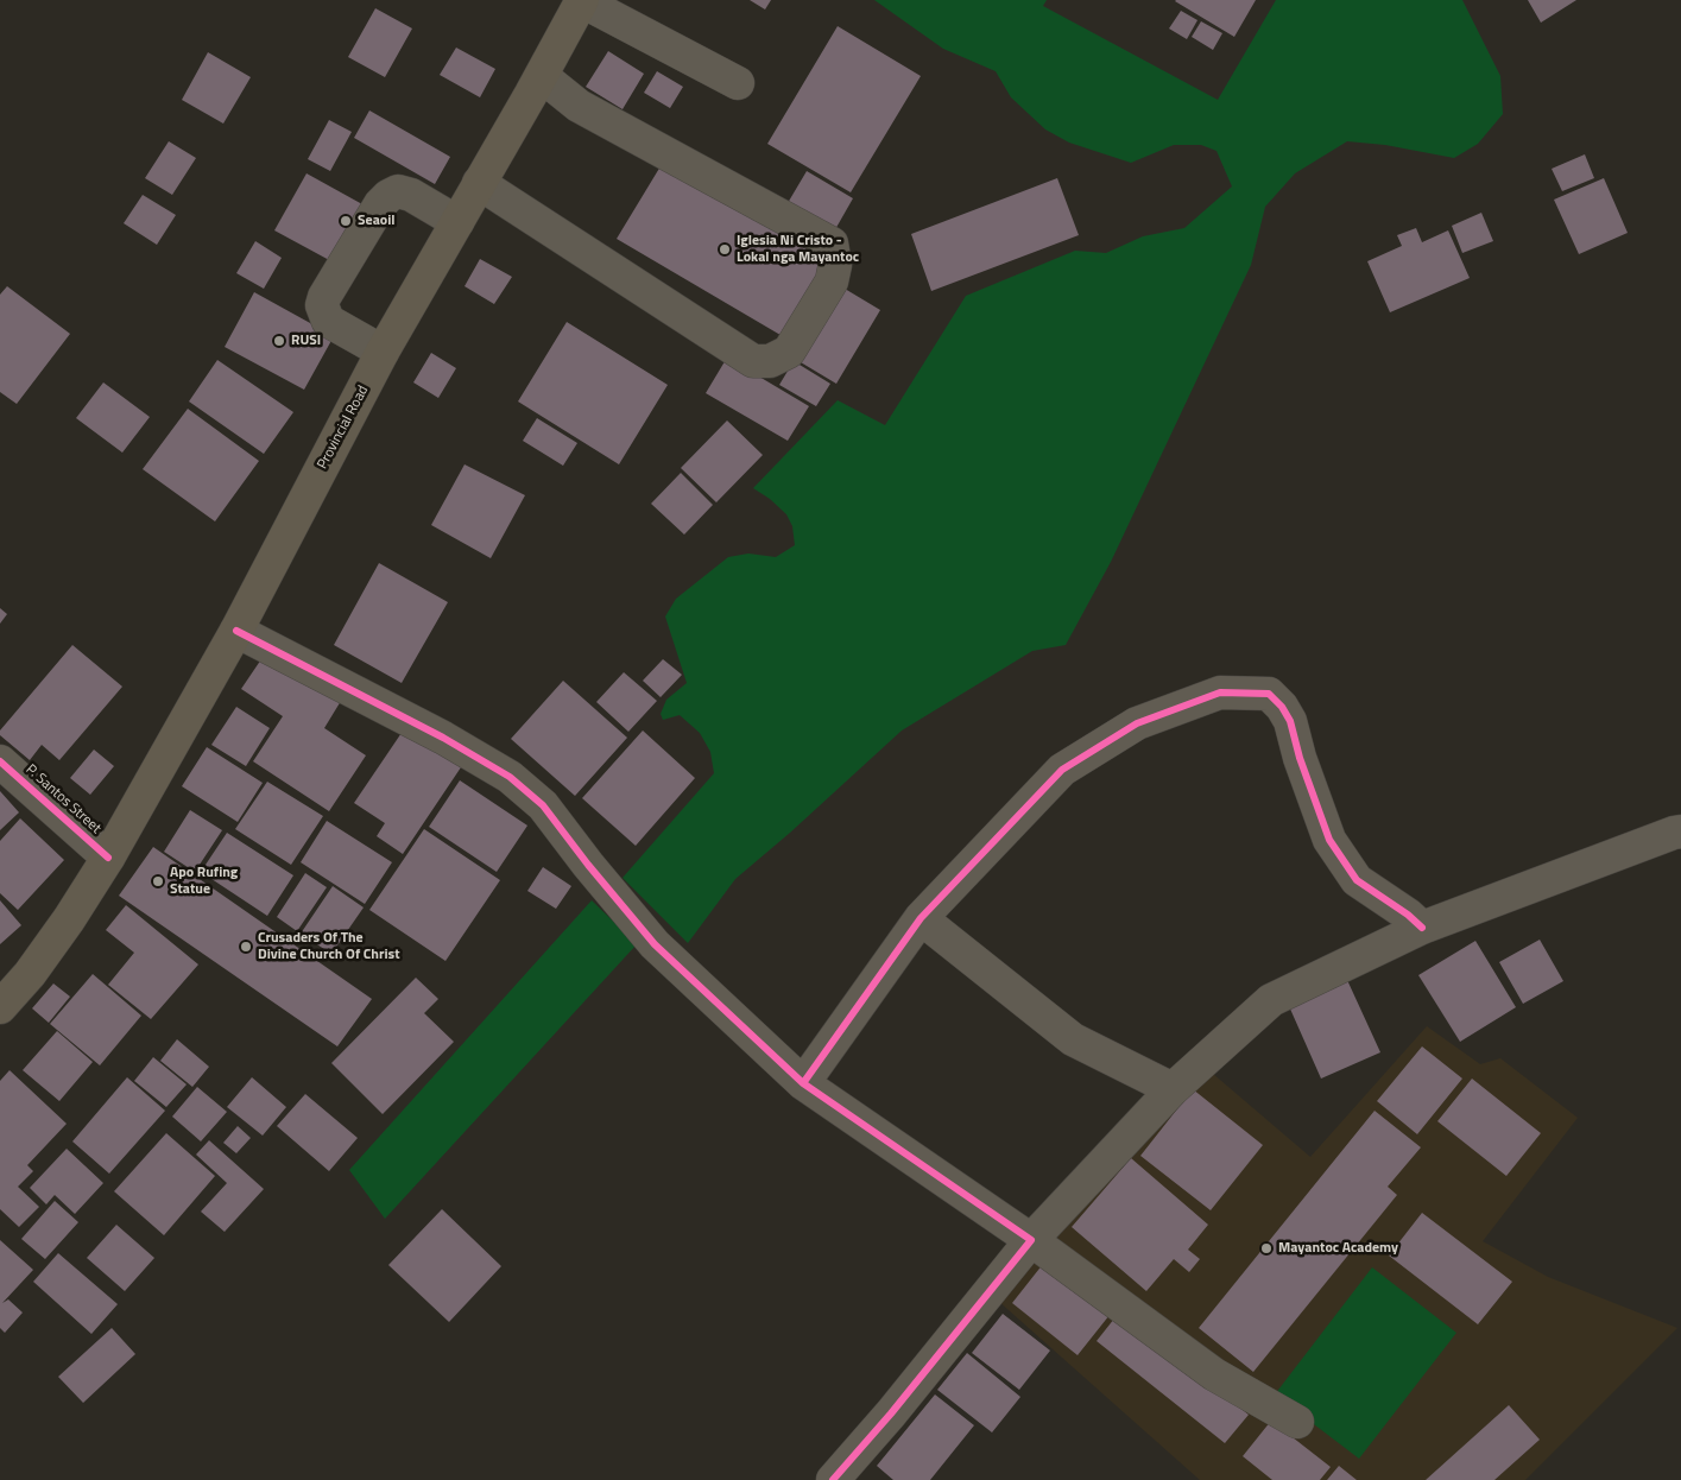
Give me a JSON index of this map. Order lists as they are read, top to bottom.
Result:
{
  "streets": {
    "main road": ["Provincial Road"],
    "street": ["P. Santos Street"]
  },
  "crossings": [
    ["Provincial Road", "P. Santos Street"]
  ],
  "places": [
    "Seaoil",
    "Iglesia Ni Cristo - Lokal nga Mayantoc",
    "RUSI",
    "Apo Rufing Statue",
    "Crusaders Of The Divine Church Of Christ",
    "Mayantoc Academy"
  ]
}
